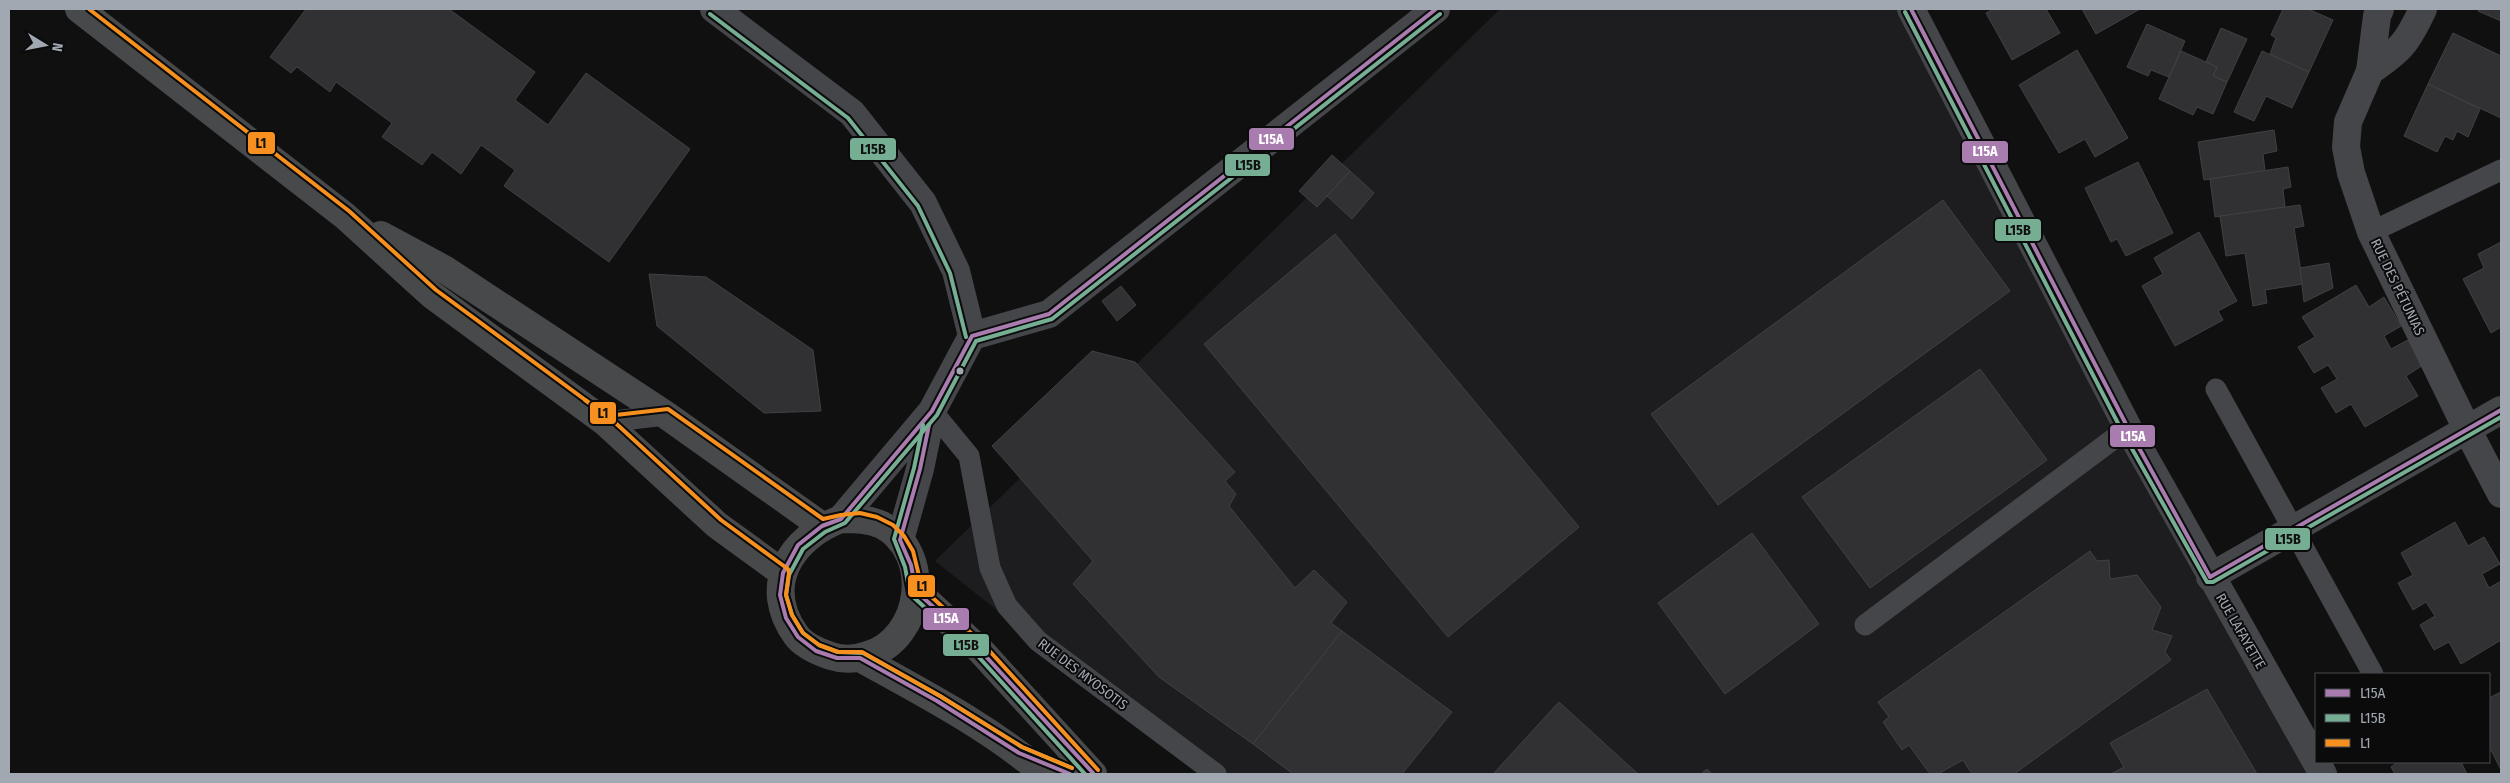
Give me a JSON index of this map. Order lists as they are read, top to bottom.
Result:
{
  "streets": {
    "street": ["RUE DES PÉTUNIAS", "RUE LAFAYETTE"],
    "lane": ["RUE DES MYOSOTIS"]
  },
  "lines": ["transit line L15A", "transit line L1", "transit line L15B"],
  "legend": ["L15A", "L15B", "L1"],
  "north": "right"
}
